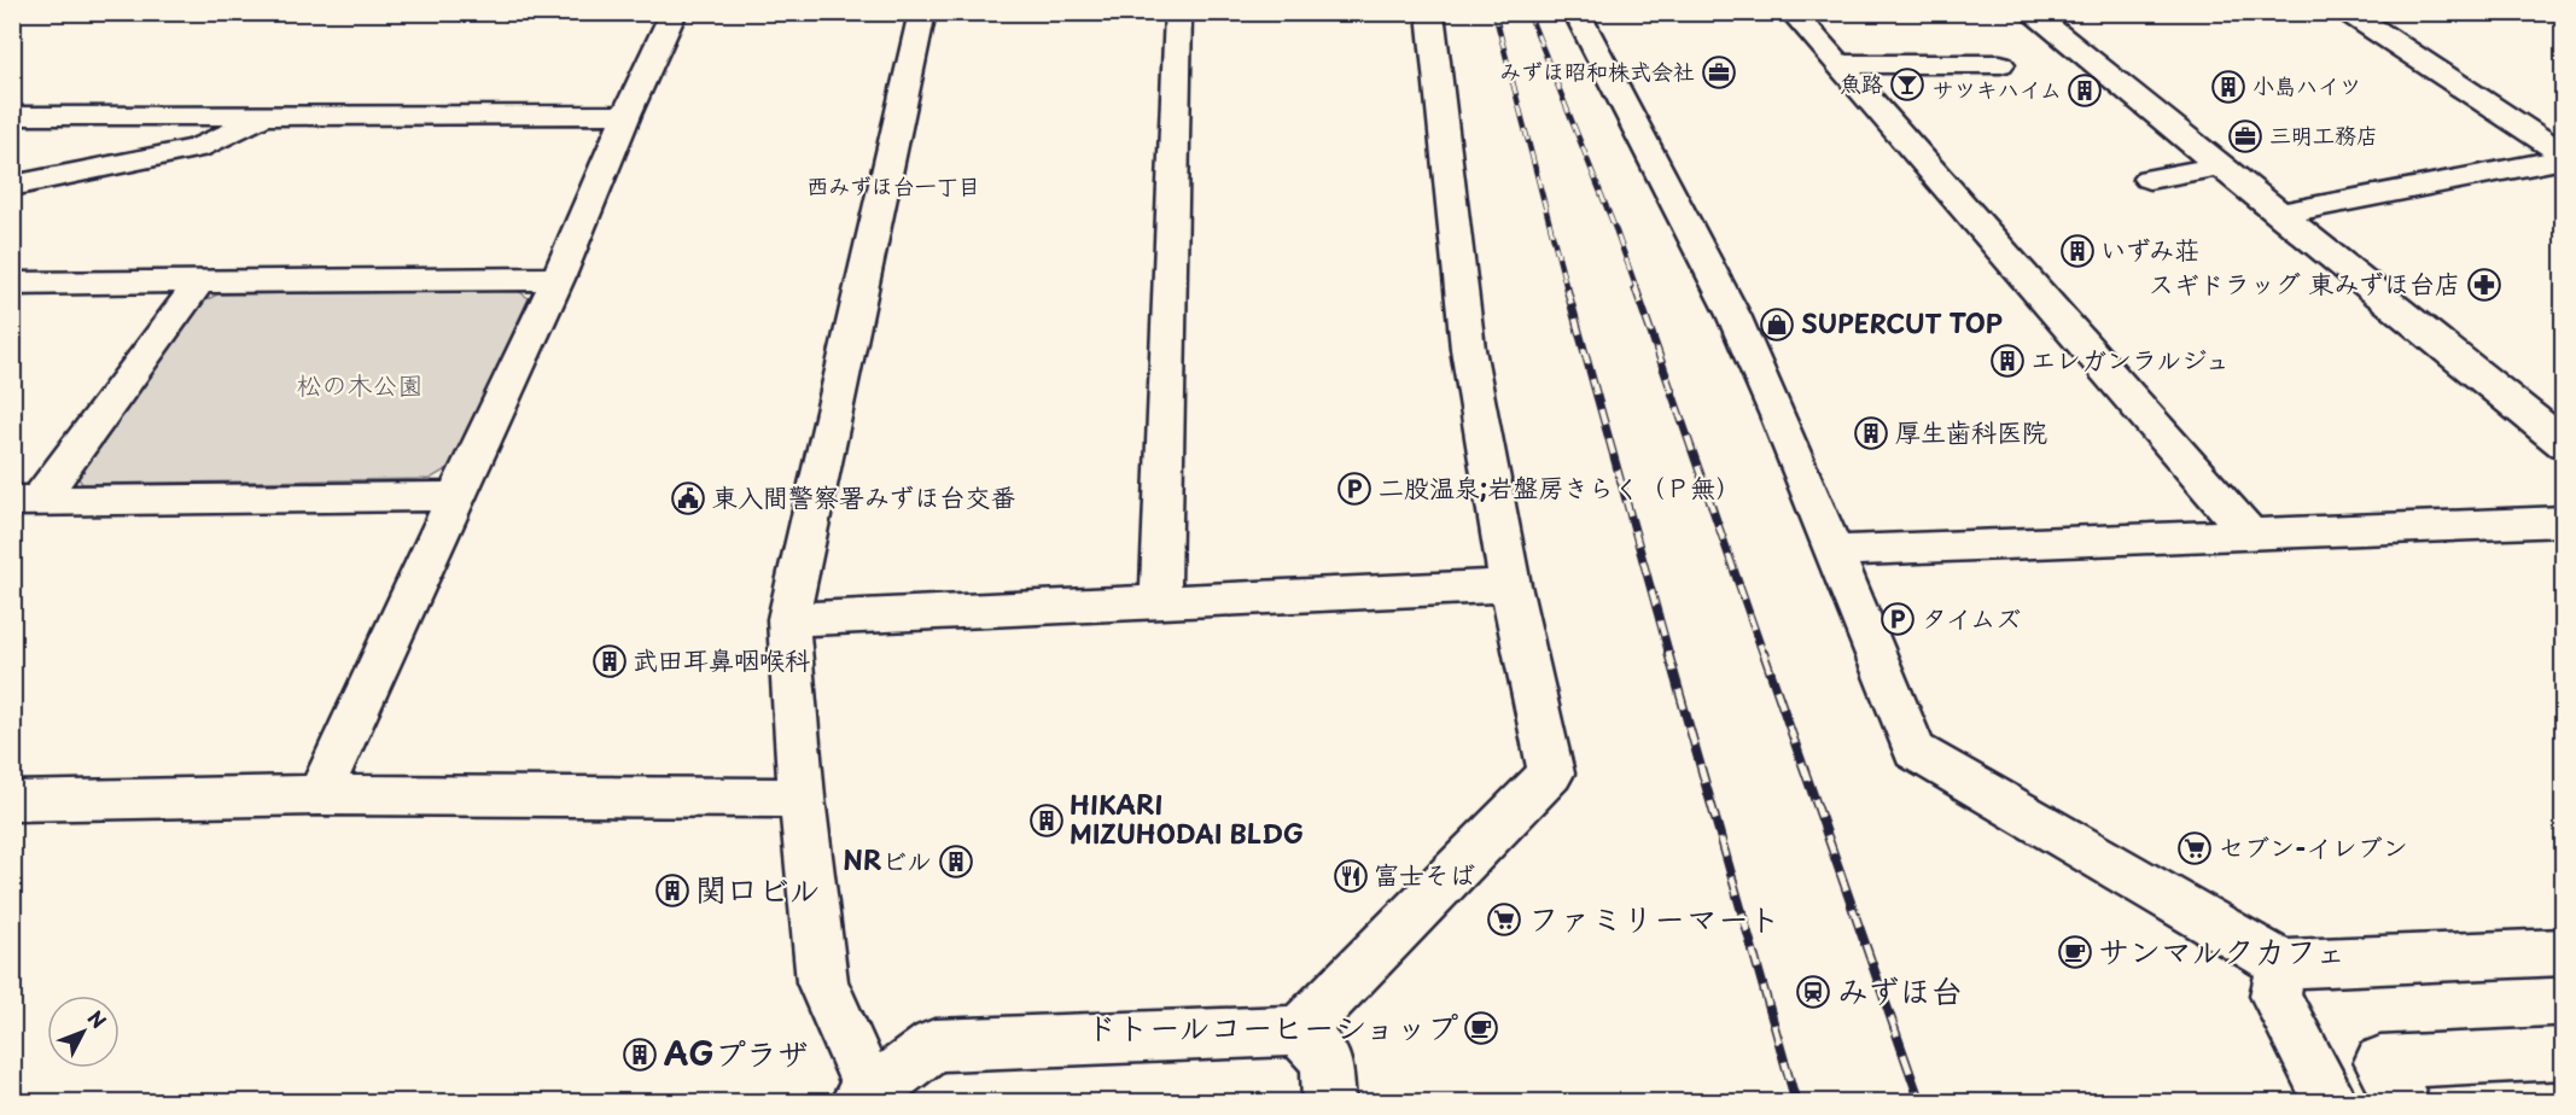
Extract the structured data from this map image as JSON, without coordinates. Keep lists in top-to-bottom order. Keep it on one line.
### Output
{"districts":["西みずほ台一丁目"],"parks":["松の木公園"],"places":{"office":["みずほ昭和株式会社","三明工務店"],"bar":["魚路"],"building":["小島ハイツ","サツキハイム","いずみ荘","エレガンラルジュ","厚生歯科医院","武田耳鼻咽喉科","HIKARI MIZUHODAI BLDG","NRビル","関口ビル","AGプラザ"],"pharmacy":["スギドラッグ 東みずほ台店"],"shop":["SUPERCUT TOP"],"parking":["二股温泉;岩盤房きらく（Ｐ無）","タイムズ"],"public building":["東入間警察署みずほ台交番"],"supermarket":["セブン-イレブン","ファミリーマート"],"restaurant":["富士そば"],"cafe":["サンマルクカフェ","ドトールコーヒーショップ"],"station":["みずほ台"]},"north":"top right"}
